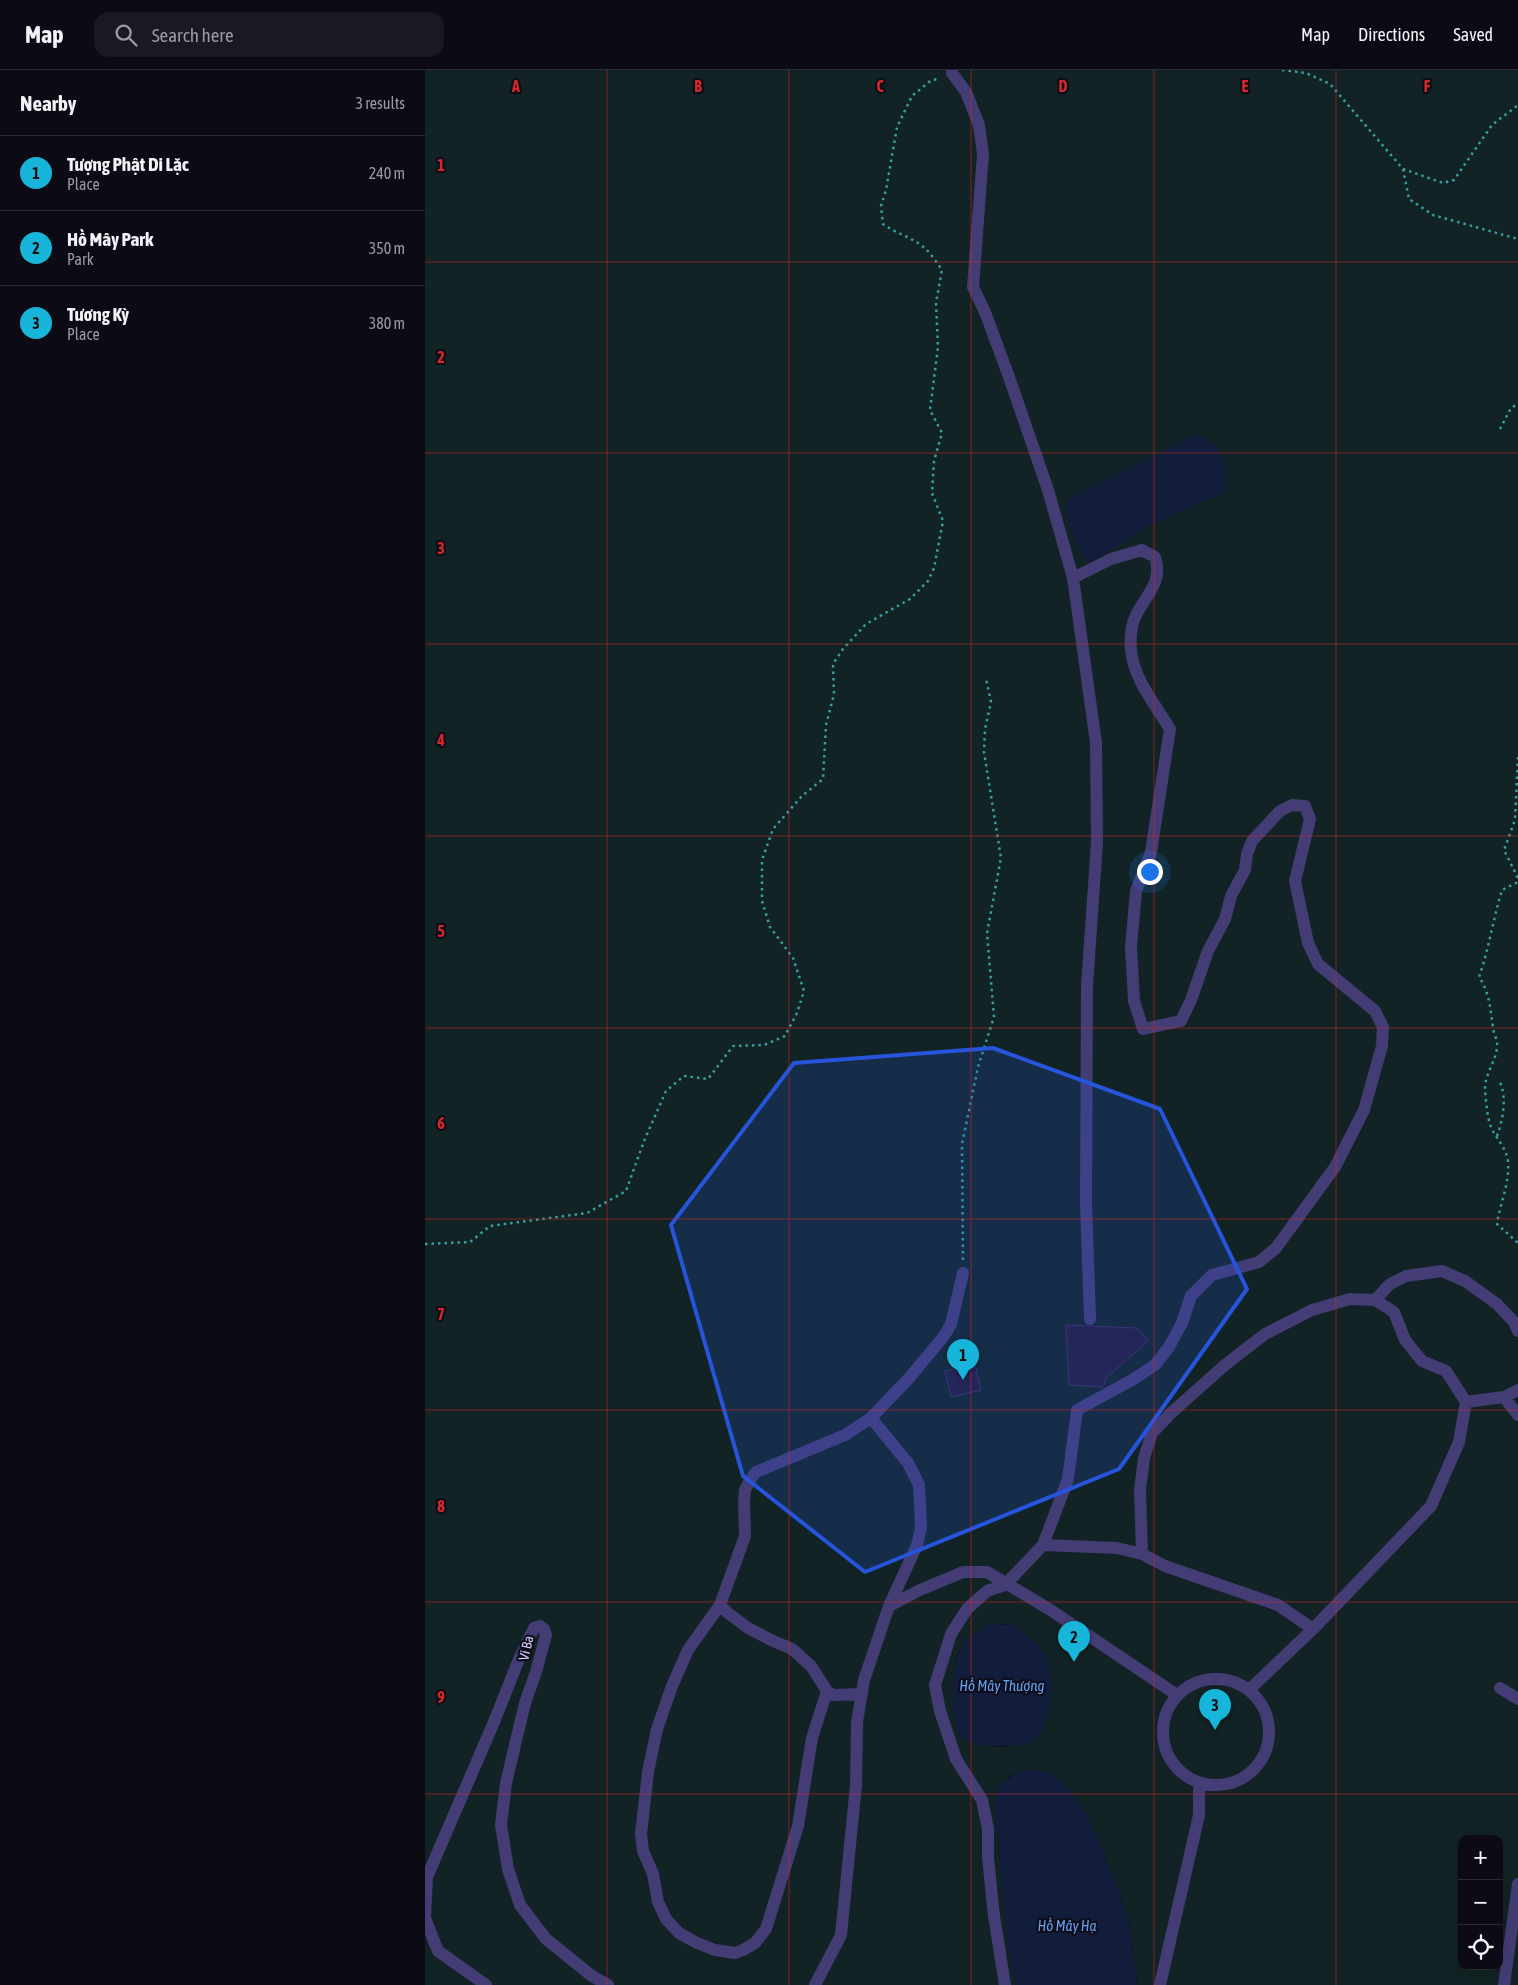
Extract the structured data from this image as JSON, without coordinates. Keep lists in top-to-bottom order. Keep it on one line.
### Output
{"streets":{"street":["Vi Ba"]},"water":["Hồ Mây Thượng","Hồ Mây Hạ"],"page":{"header":"Map","search":"Search here","nav":["Map","Directions","Saved"],"heading":["Nearby","3 results"],"list":[{"mark":"1","name":"Tượng Phật Di Lặc","note":"Place","value":"240 m"},{"mark":"2","name":"Hồ Mây Park","note":"Park","value":"350 m"},{"mark":"3","name":"Tương Kỳ","note":"Place","value":"380 m"}],"pins":["1","2","3"],"map_buttons":["+","−"]},"grid":{"columns":["A","B","C","D","E","F"],"rows":["1","2","3","4","5","6","7","8","9"]}}
